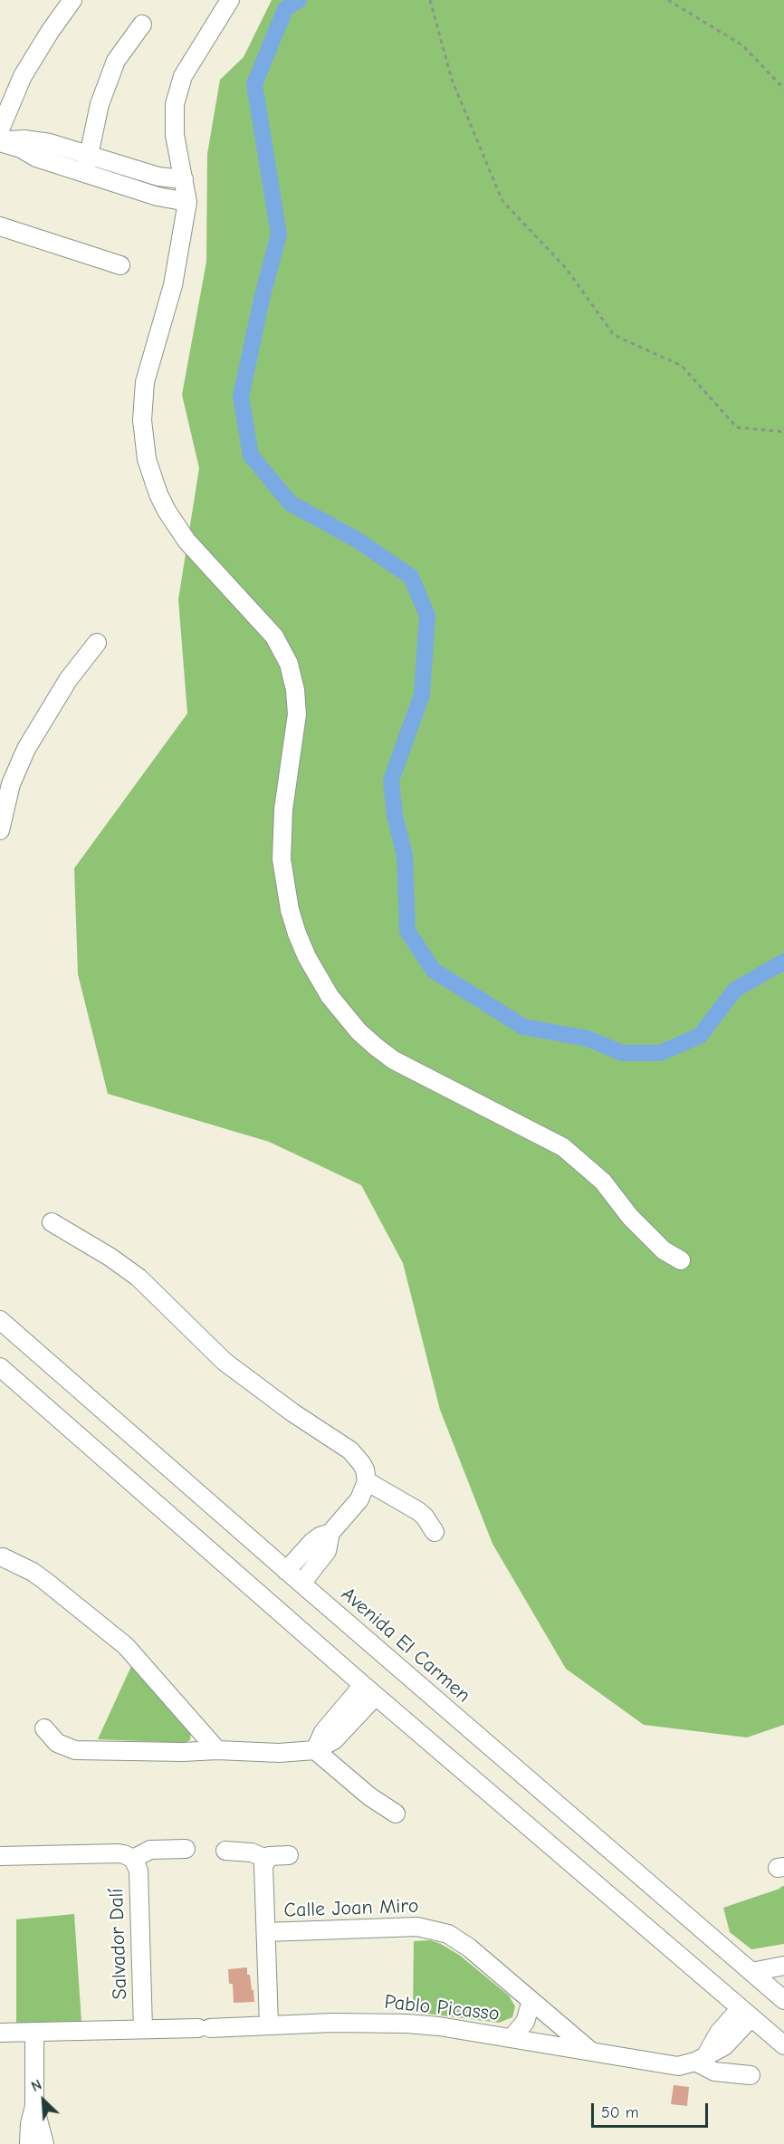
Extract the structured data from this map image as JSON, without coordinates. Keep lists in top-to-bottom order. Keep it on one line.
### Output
{"streets":{"street":["Avenida El Carmen","Calle Joan Miro","Salvador Dalí","Pablo Picasso"]},"crossings":[["Calle Joan Miro","Pablo Picasso"],["Salvador Dalí","Pablo Picasso"]],"scale_bar":"50 m","north":"top left"}
